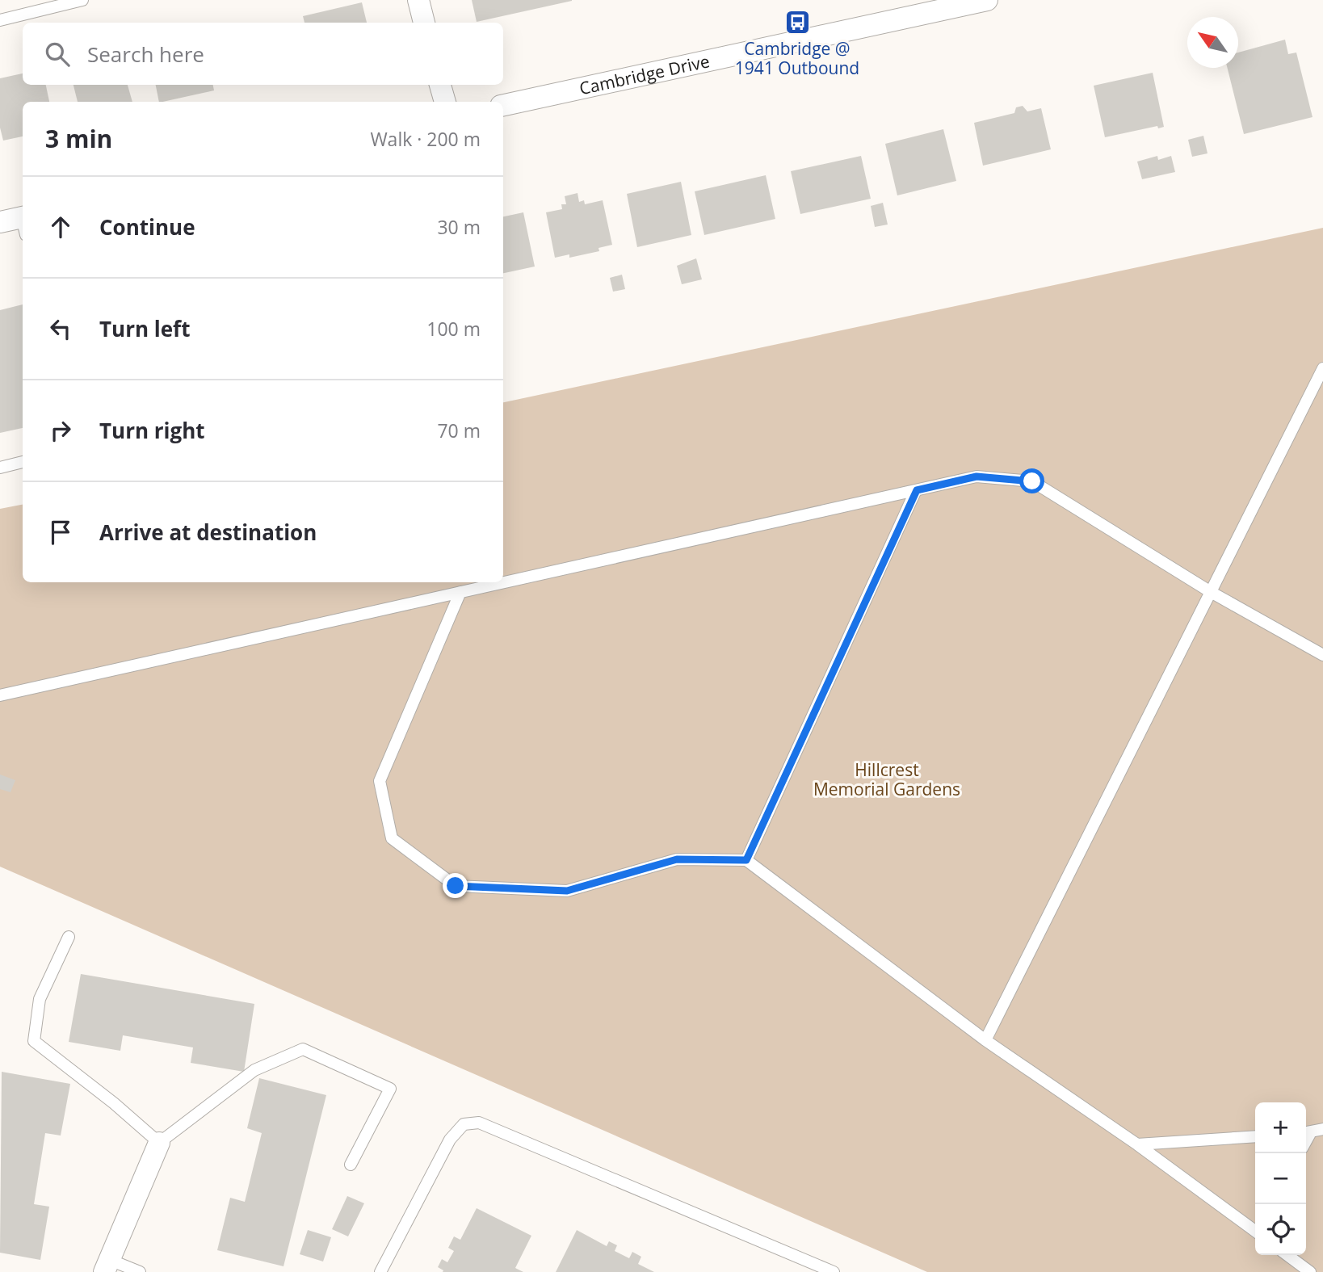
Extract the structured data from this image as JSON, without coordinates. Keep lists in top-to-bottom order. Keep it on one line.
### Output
{"streets":{"street":["Cambridge Drive"]},"parks":["Hillcrest Memorial Gardens"],"places":{"bus stop":["Cambridge @ 1941 Outbound"]},"north":"top left","page":{"search":"Search here","heading":["3 min","Walk · 200 m"],"list":[["Continue","30 m"],["Turn left","100 m"],["Turn right","70 m"],"Arrive at destination"],"map_buttons":["+","−"]}}
